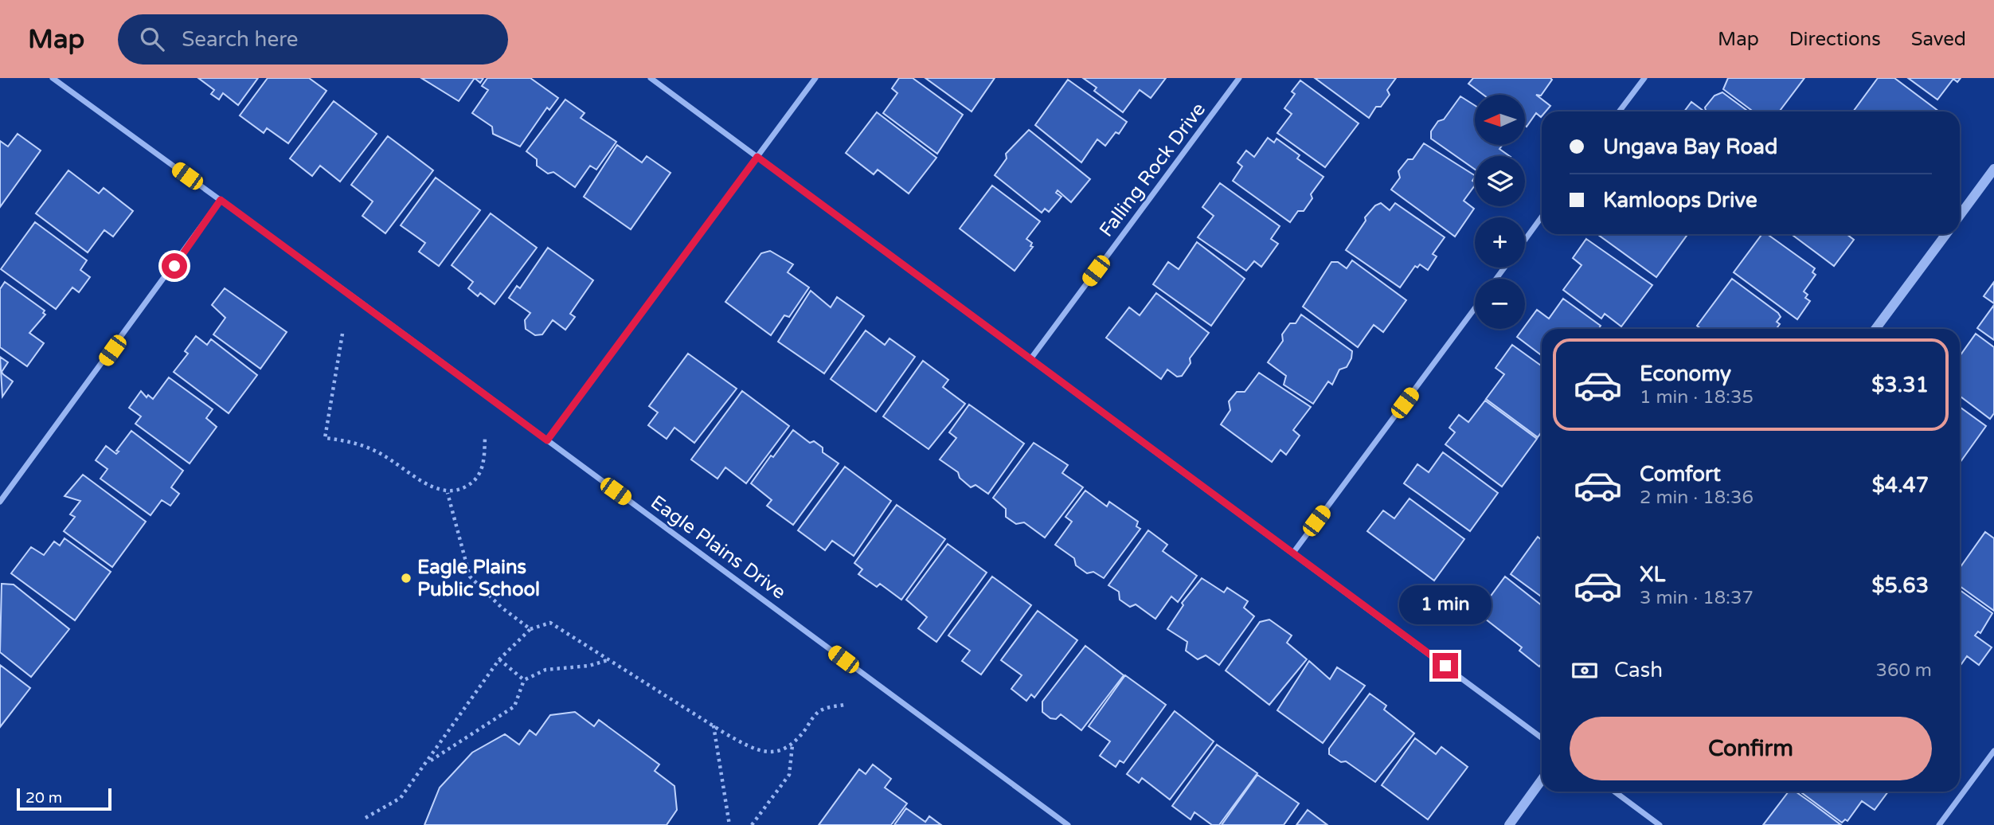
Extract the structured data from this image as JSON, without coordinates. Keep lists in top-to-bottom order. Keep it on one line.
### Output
{"streets":{"street":["Falling Rock Drive","Eagle Plains Drive"]},"places":["Eagle Plains Public School"],"scale_bar":"20 m","north":"left","page":{"header":"Map","search":"Search here","nav":["Map","Directions","Saved"],"map_buttons":["+","−"],"banner":["Ungava Bay Road","Kamloops Drive"],"list":[{"name":"Economy","note":"1 min · 18:35","value":"$3.31"},{"name":"Comfort","note":"2 min · 18:36","value":"$4.47"},{"name":"XL","note":"3 min · 18:37","value":"$5.63"}],"bubble":"1 min","pay":["Cash","360 m"],"buttons":"Confirm","scale":"20 m"}}
